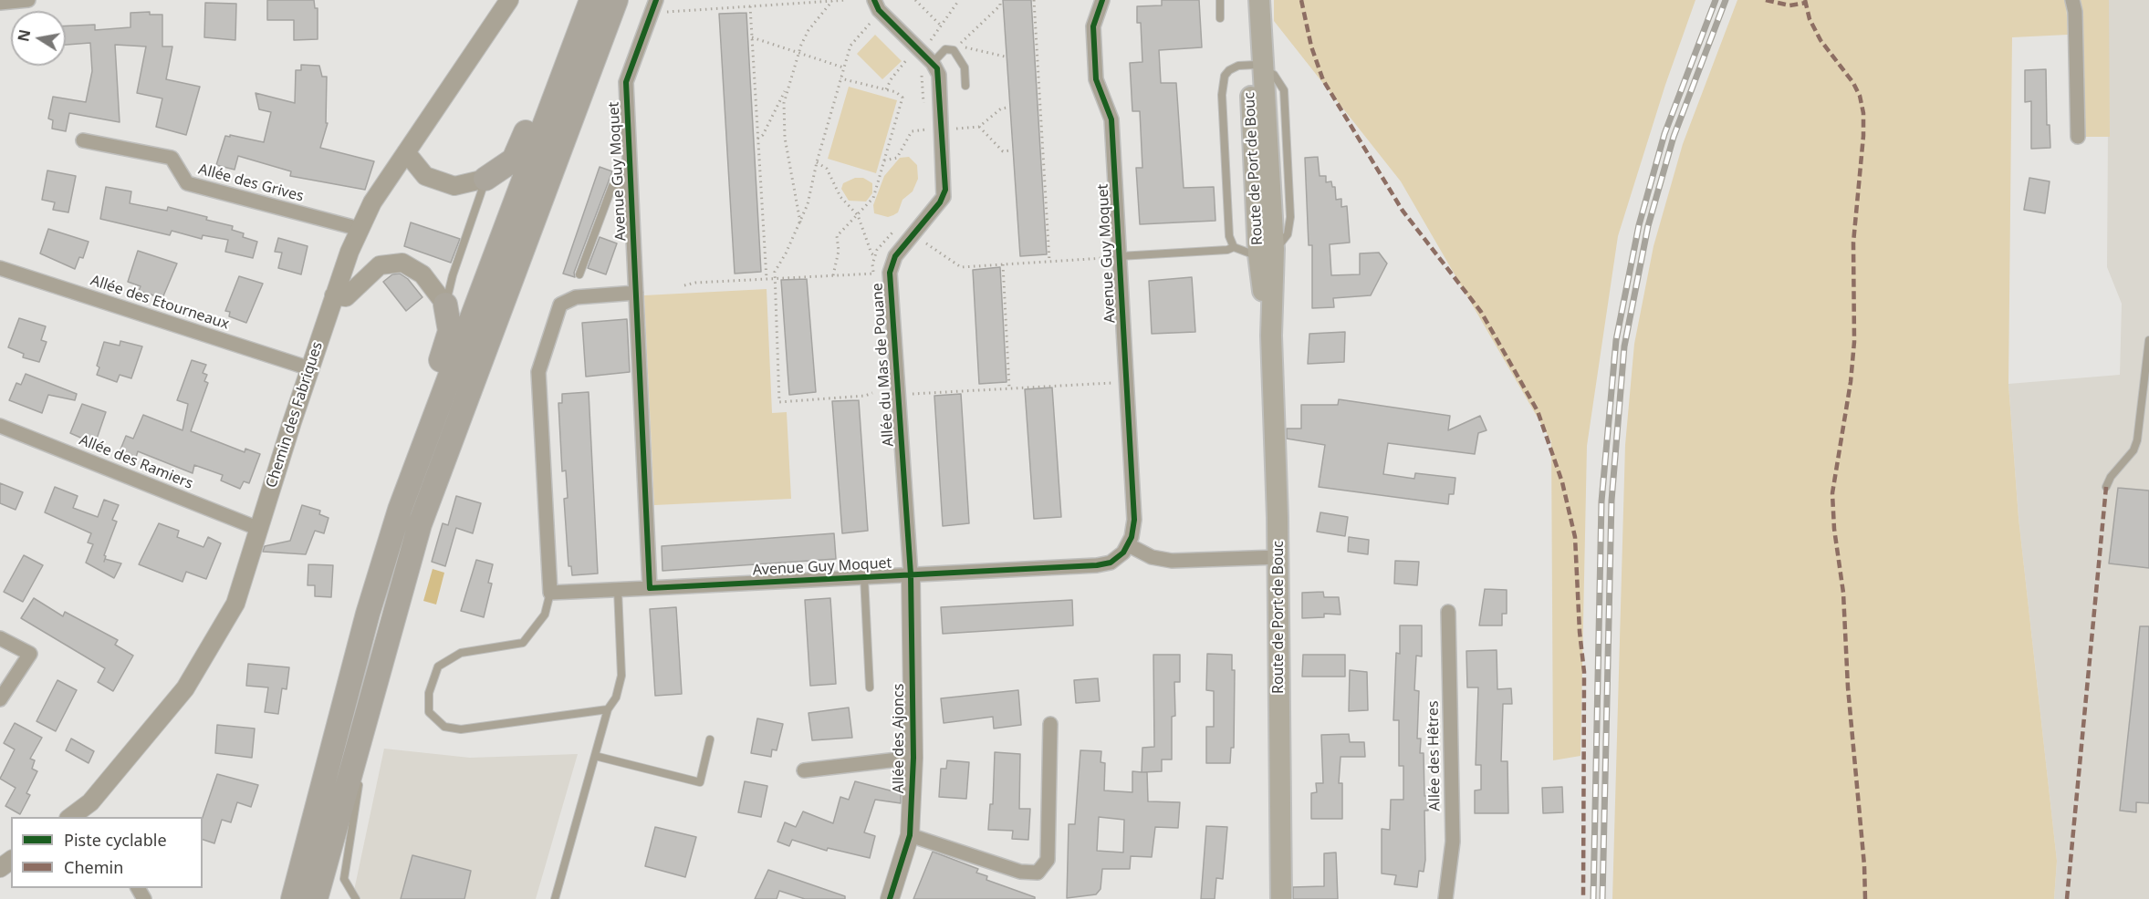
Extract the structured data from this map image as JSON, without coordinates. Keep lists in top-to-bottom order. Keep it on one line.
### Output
{"streets":{"main road":["Route de Port de Bouc"],"street":["Avenue Guy Moquet","Allée des Grives","Allée des Etourneaux","Allée du Mas de Pouane","Chemin des Fabriques","Allée des Ramiers","Allée des Ajoncs","Allée des Hêtres"]},"crossings":[["Avenue Guy Moquet","Allée du Mas de Pouane"],["Avenue Guy Moquet","Allée des Ajoncs"],["Allée des Grives","Chemin des Fabriques"],["Allée des Etourneaux","Chemin des Fabriques"],["Allée du Mas de Pouane","Allée des Ajoncs"],["Chemin des Fabriques","Allée des Ramiers"]],"legend":["Piste cyclable","Chemin"],"north":"left"}
